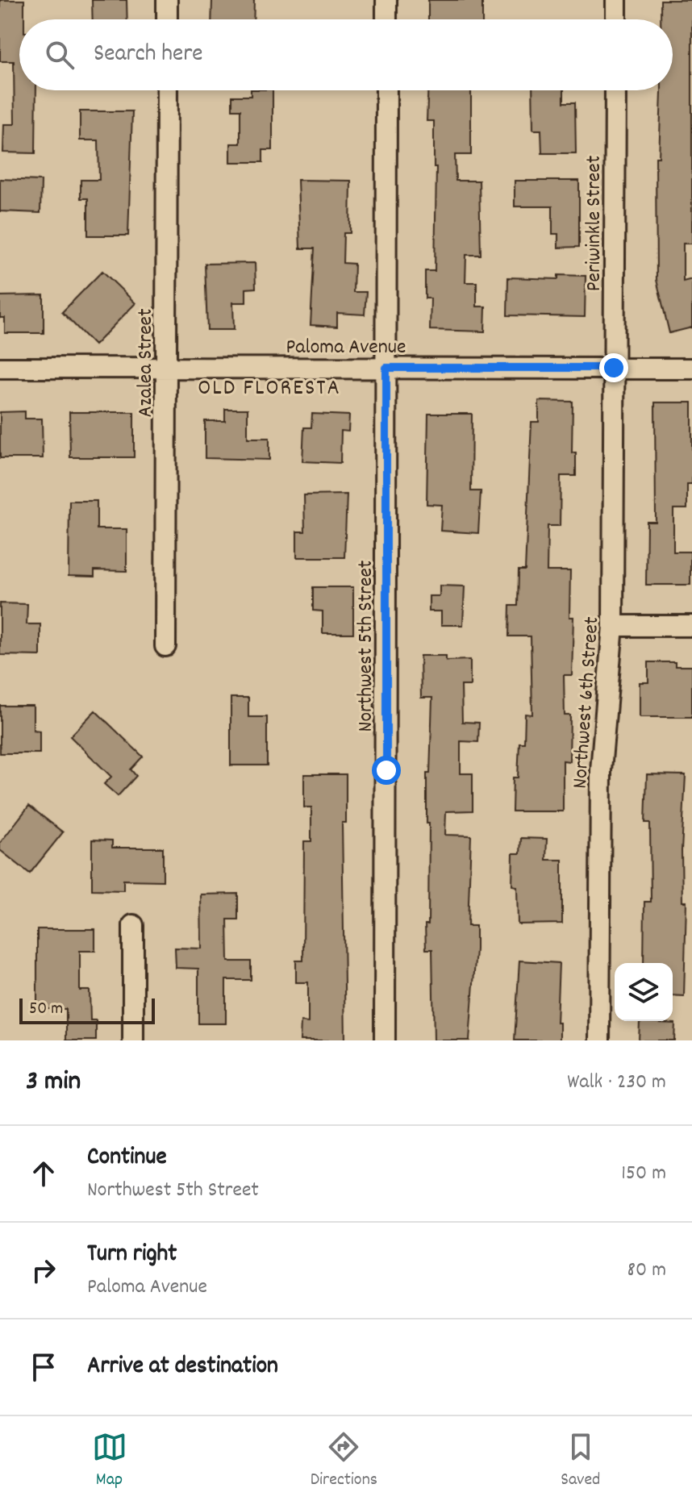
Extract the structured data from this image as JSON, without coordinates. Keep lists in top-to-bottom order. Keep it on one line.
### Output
{"streets":{"street":["Periwinkle Street","Paloma Avenue","Azalea Street","Northwest 5th Street","Northwest 6th Street"]},"crossings":[["Periwinkle Street","Paloma Avenue"],["Periwinkle Street","Northwest 6th Street"],["Paloma Avenue","Azalea Street"],["Paloma Avenue","Northwest 5th Street"],["Paloma Avenue","Northwest 6th Street"]],"districts":["OLD FLORESTA"],"scale_bar":"50 m","page":{"search":"Search here","scale":"50 m","heading":["3 min","Walk · 230 m"],"list":[["Continue","Northwest 5th Street","150 m"],["Turn right","Paloma Avenue","80 m"],"Arrive at destination"],"nav":["Map","Directions","Saved"]}}
